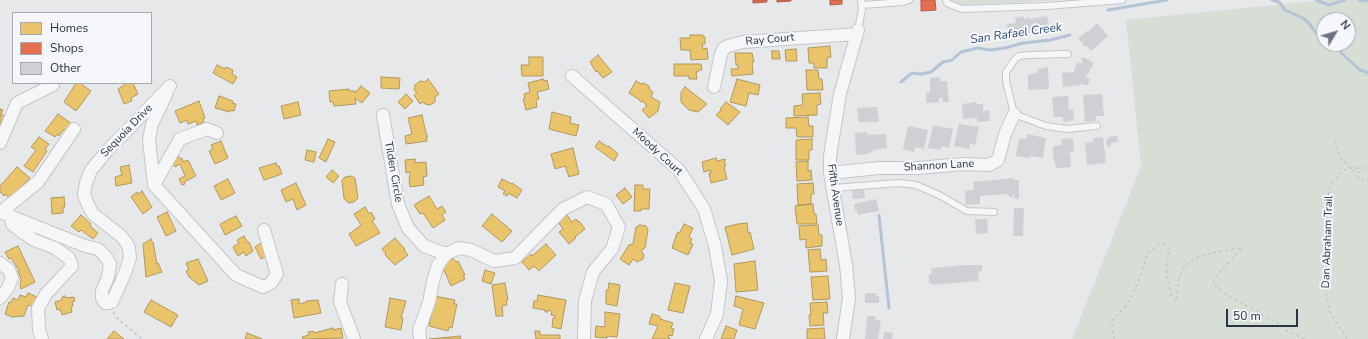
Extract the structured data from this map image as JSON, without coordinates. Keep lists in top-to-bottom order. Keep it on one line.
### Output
{"streets":{"street":["Ray Court","Sequoia Drive","Moody Court","Shannon Lane","Tilden Circle","Fifth Avenue"],"path":["Dan Abraham Trail"]},"crossings":[["Ray Court","Fifth Avenue"],["Shannon Lane","Fifth Avenue"]],"water":["San Rafael Creek"],"legend":["Homes","Shops","Other"],"scale_bar":"50 m","north":"top right"}
